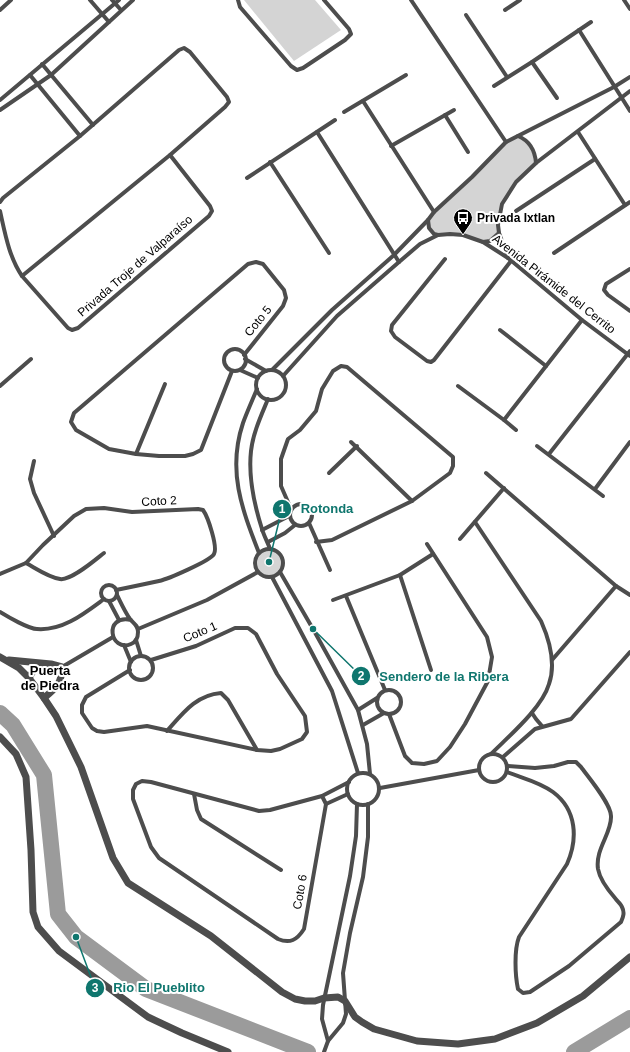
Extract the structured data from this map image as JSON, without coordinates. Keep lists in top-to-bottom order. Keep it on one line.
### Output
{"streets":{"street":["Privada Troje de Valparaíso","Avenida Pirámide del Cerrito","Coto 5","Coto 2","Coto 1","Coto 6"]},"districts":["Puerta de Piedra"],"places":{"bus stop":["Privada Ixtlan"],"other":["Rotonda","Sendero de la Ribera","Rio El Pueblito"]}}
